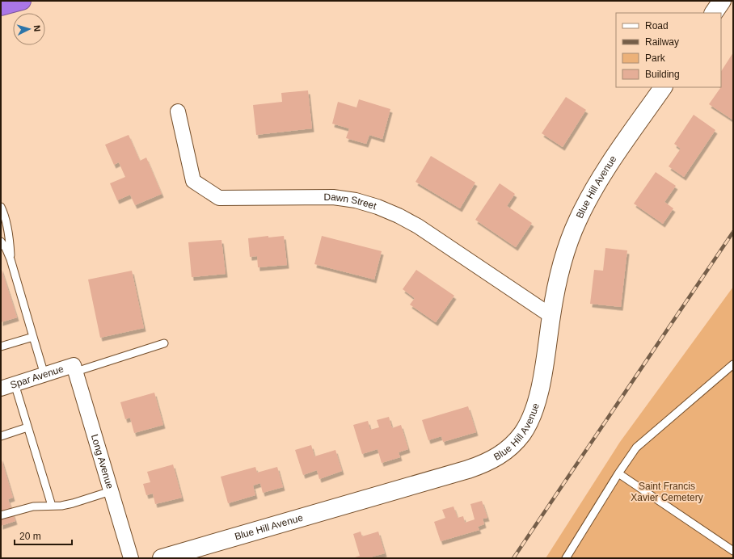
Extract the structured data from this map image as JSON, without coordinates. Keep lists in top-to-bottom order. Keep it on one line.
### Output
{"streets":{"street":["Blue Hill Avenue","Dawn Street","Spar Avenue","Long Avenue"]},"crossings":[["Blue Hill Avenue","Dawn Street"],["Spar Avenue","Long Avenue"]],"parks":["Saint Francis Xavier Cemetery"],"legend":["Road","Railway","Park","Building"],"scale_bar":"20 m","north":"right"}
